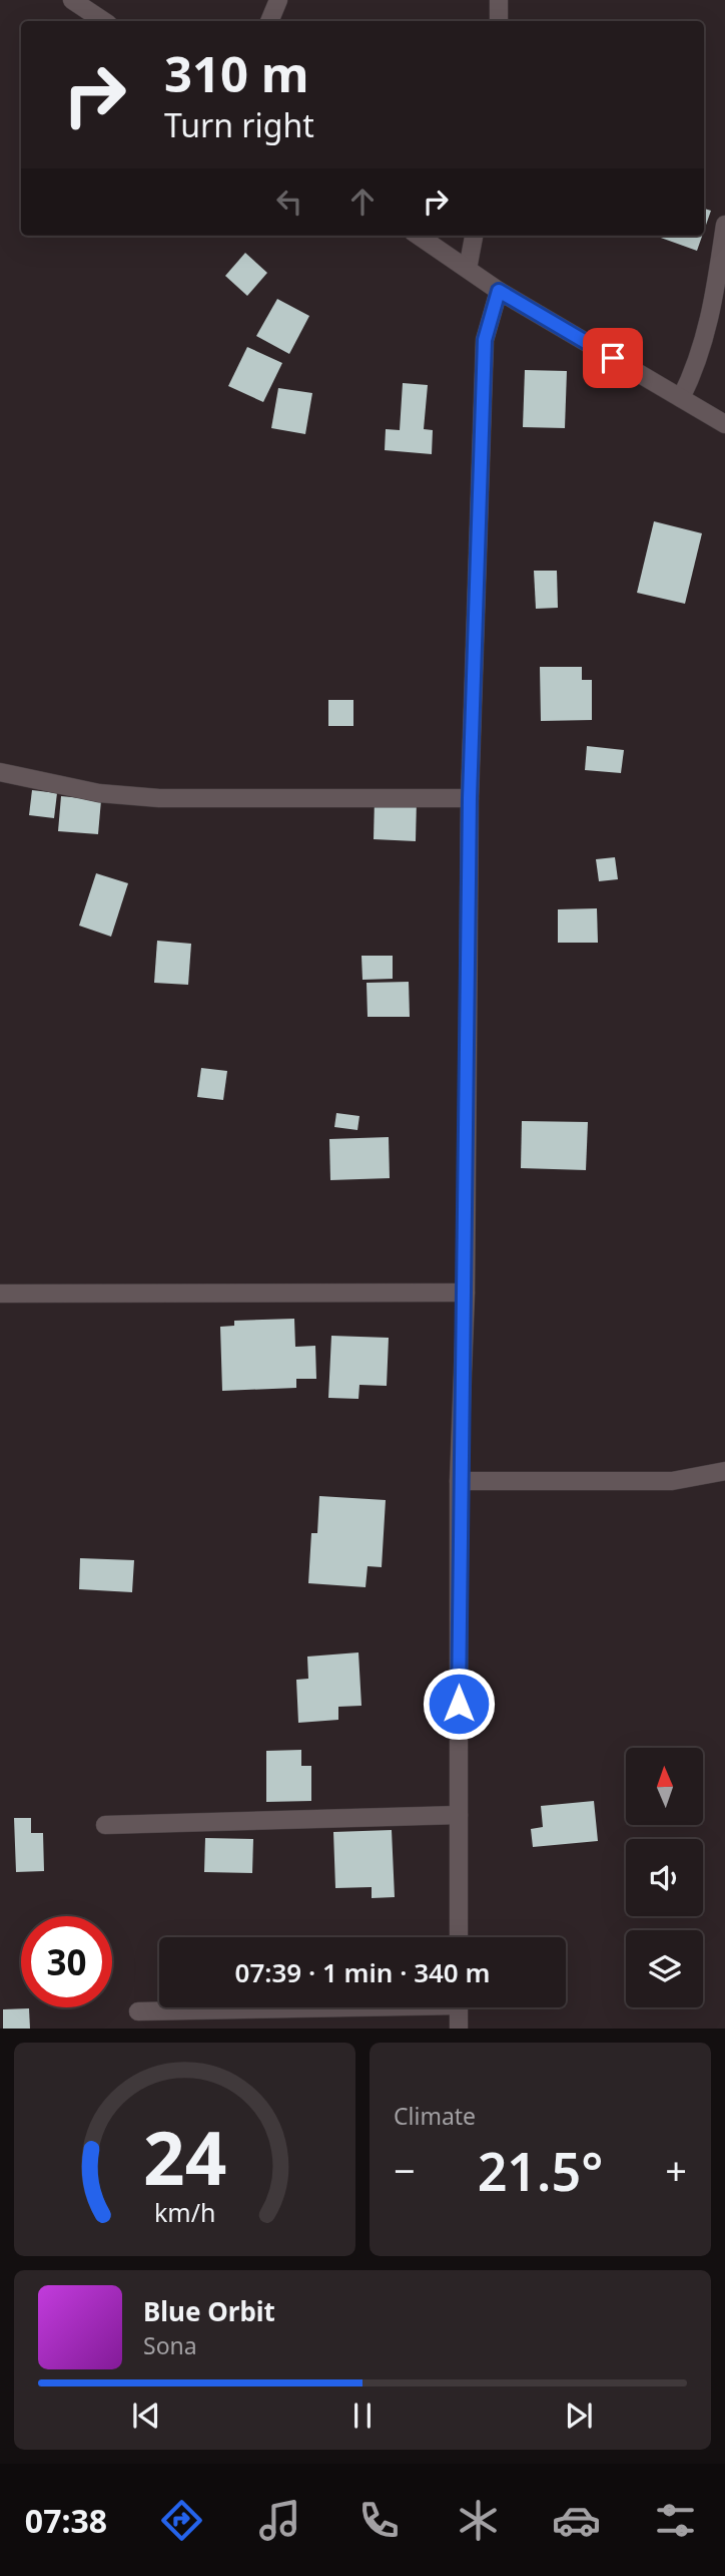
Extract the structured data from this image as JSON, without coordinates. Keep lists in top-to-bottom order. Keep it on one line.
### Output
{"north":"top","page":{"turn":["310 m","Turn right"],"limit":"30","trip":"07:39 · 1 min · 340 m","tile":"Climate","heat":["−","21.5°","+"],"song":["Blue Orbit","Sona"],"tabs":"07:38","gauge":["24","km/h"]}}
